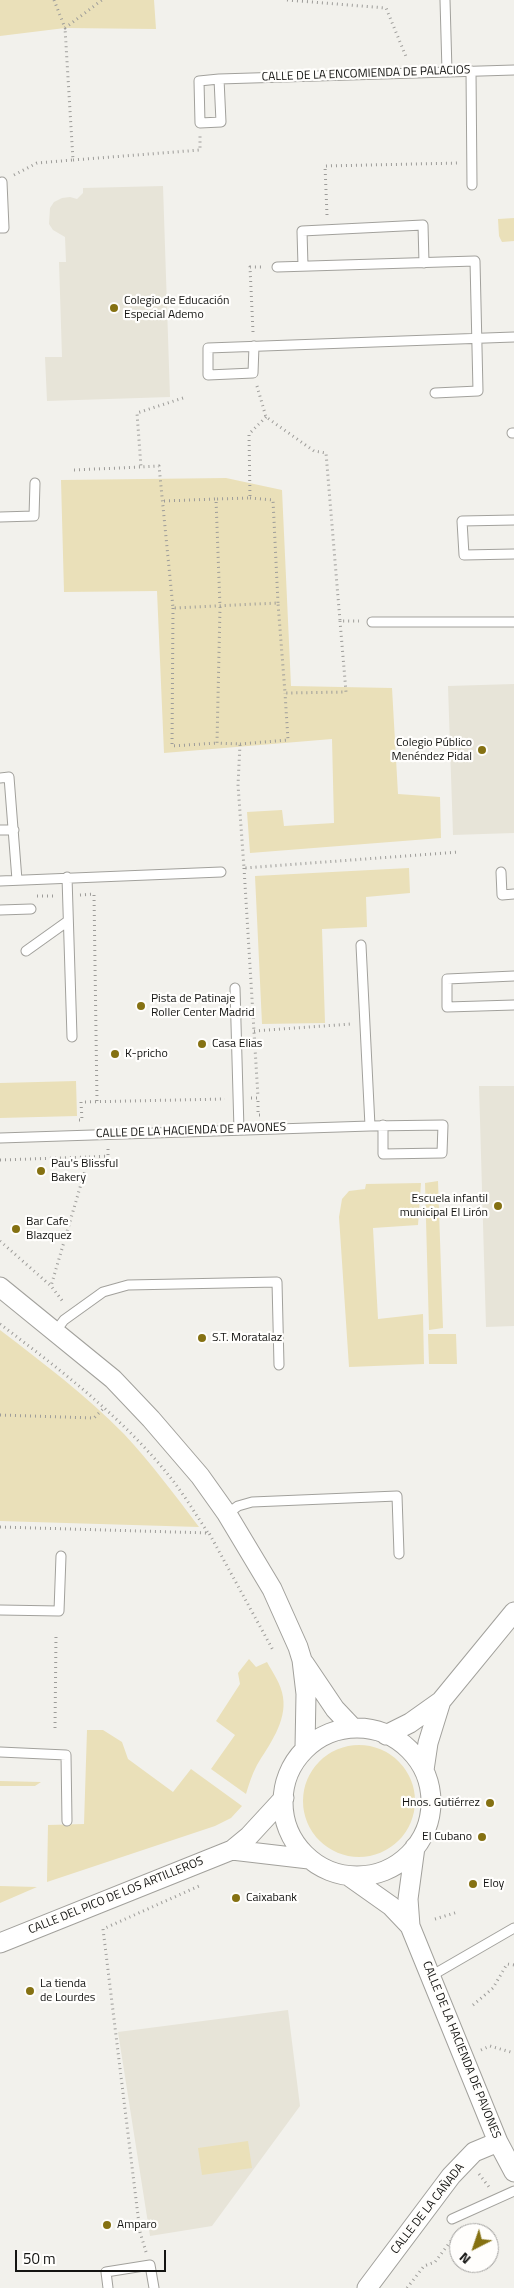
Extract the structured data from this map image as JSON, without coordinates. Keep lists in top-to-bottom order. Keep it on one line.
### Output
{"streets":{"street":["CALLE DE LA HACIENDA DE PAVONES","CALLE DEL PICO DE LOS ARTILLEROS","CALLE DE LA CAÑADA"],"lane":["CALLE DE LA ENCOMIENDA DE PALACIOS"]},"crossings":[["CALLE DE LA HACIENDA DE PAVONES","CALLE DEL PICO DE LOS ARTILLEROS"],["CALLE DE LA HACIENDA DE PAVONES","CALLE DE LA CAÑADA"]],"places":["Colegio de Educación Especial Ademo","Colegio Público Menéndez Pidal","Pista de Patinaje Roller Center Madrid","Casa Elias","K-pricho","Pau's Blissful Bakery","Escuela infantil municipal El Lirón","Bar Cafe Blazquez","S.T. Moratalaz","Hnos. Gutiérrez","El Cubano","Eloy","Caixabank","La tienda de Lourdes","Amparo"],"scale_bar":"50 m","north":"bottom left"}
